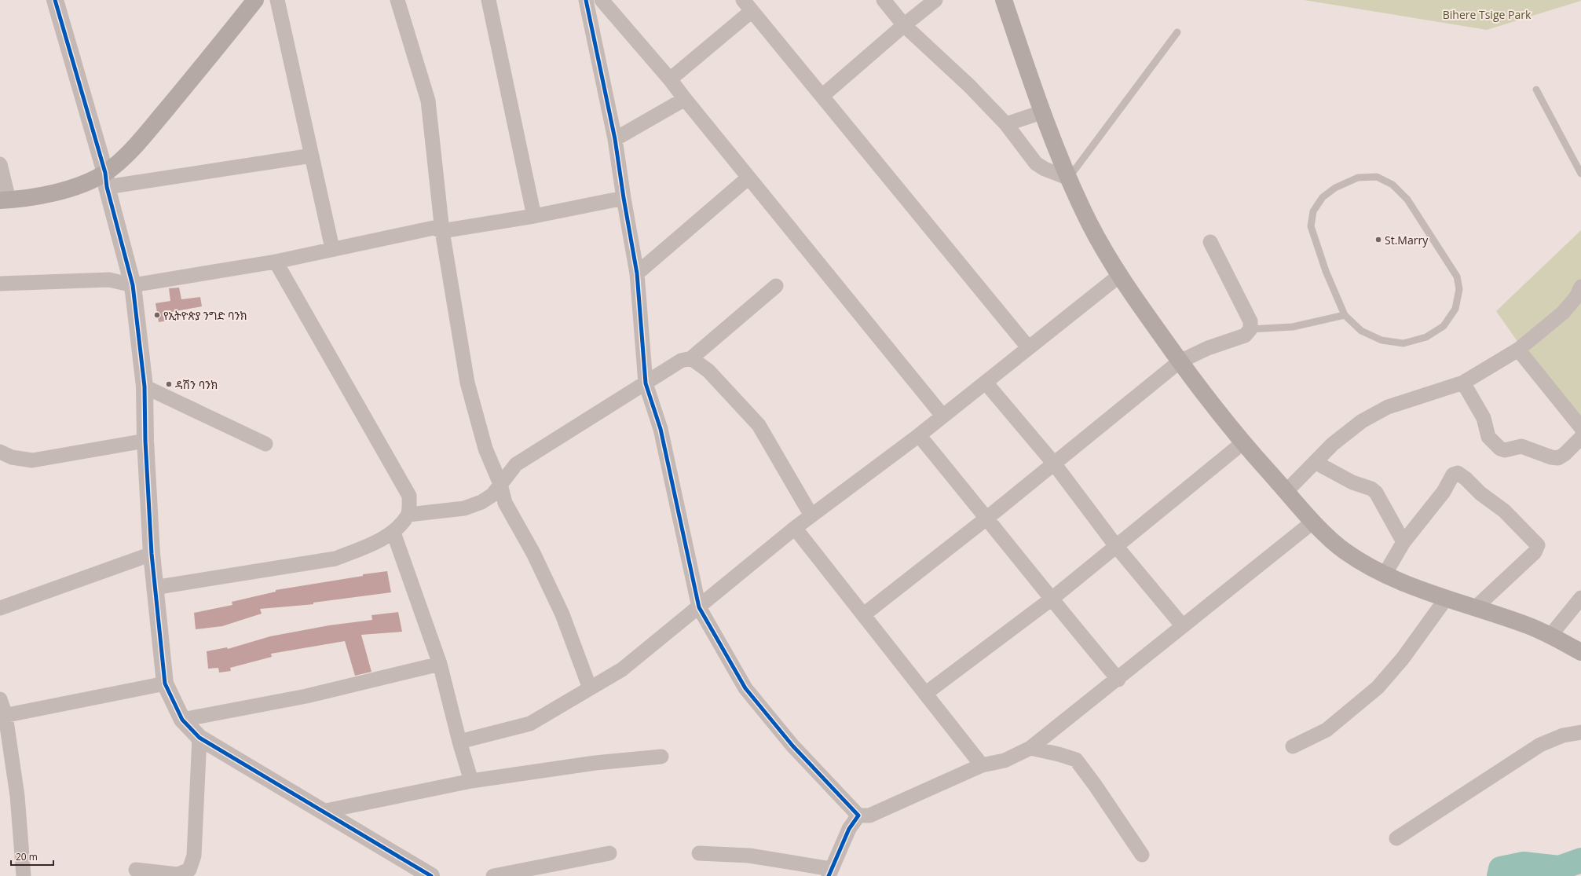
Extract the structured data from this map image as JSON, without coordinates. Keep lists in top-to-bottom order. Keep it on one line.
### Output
{"parks":["Bihere Tsige Park"],"places":["St.Marry","የኢትዮጵያ ንግድ ባንክ","ዳሽን ባንክ"],"scale_bar":"20 m"}
